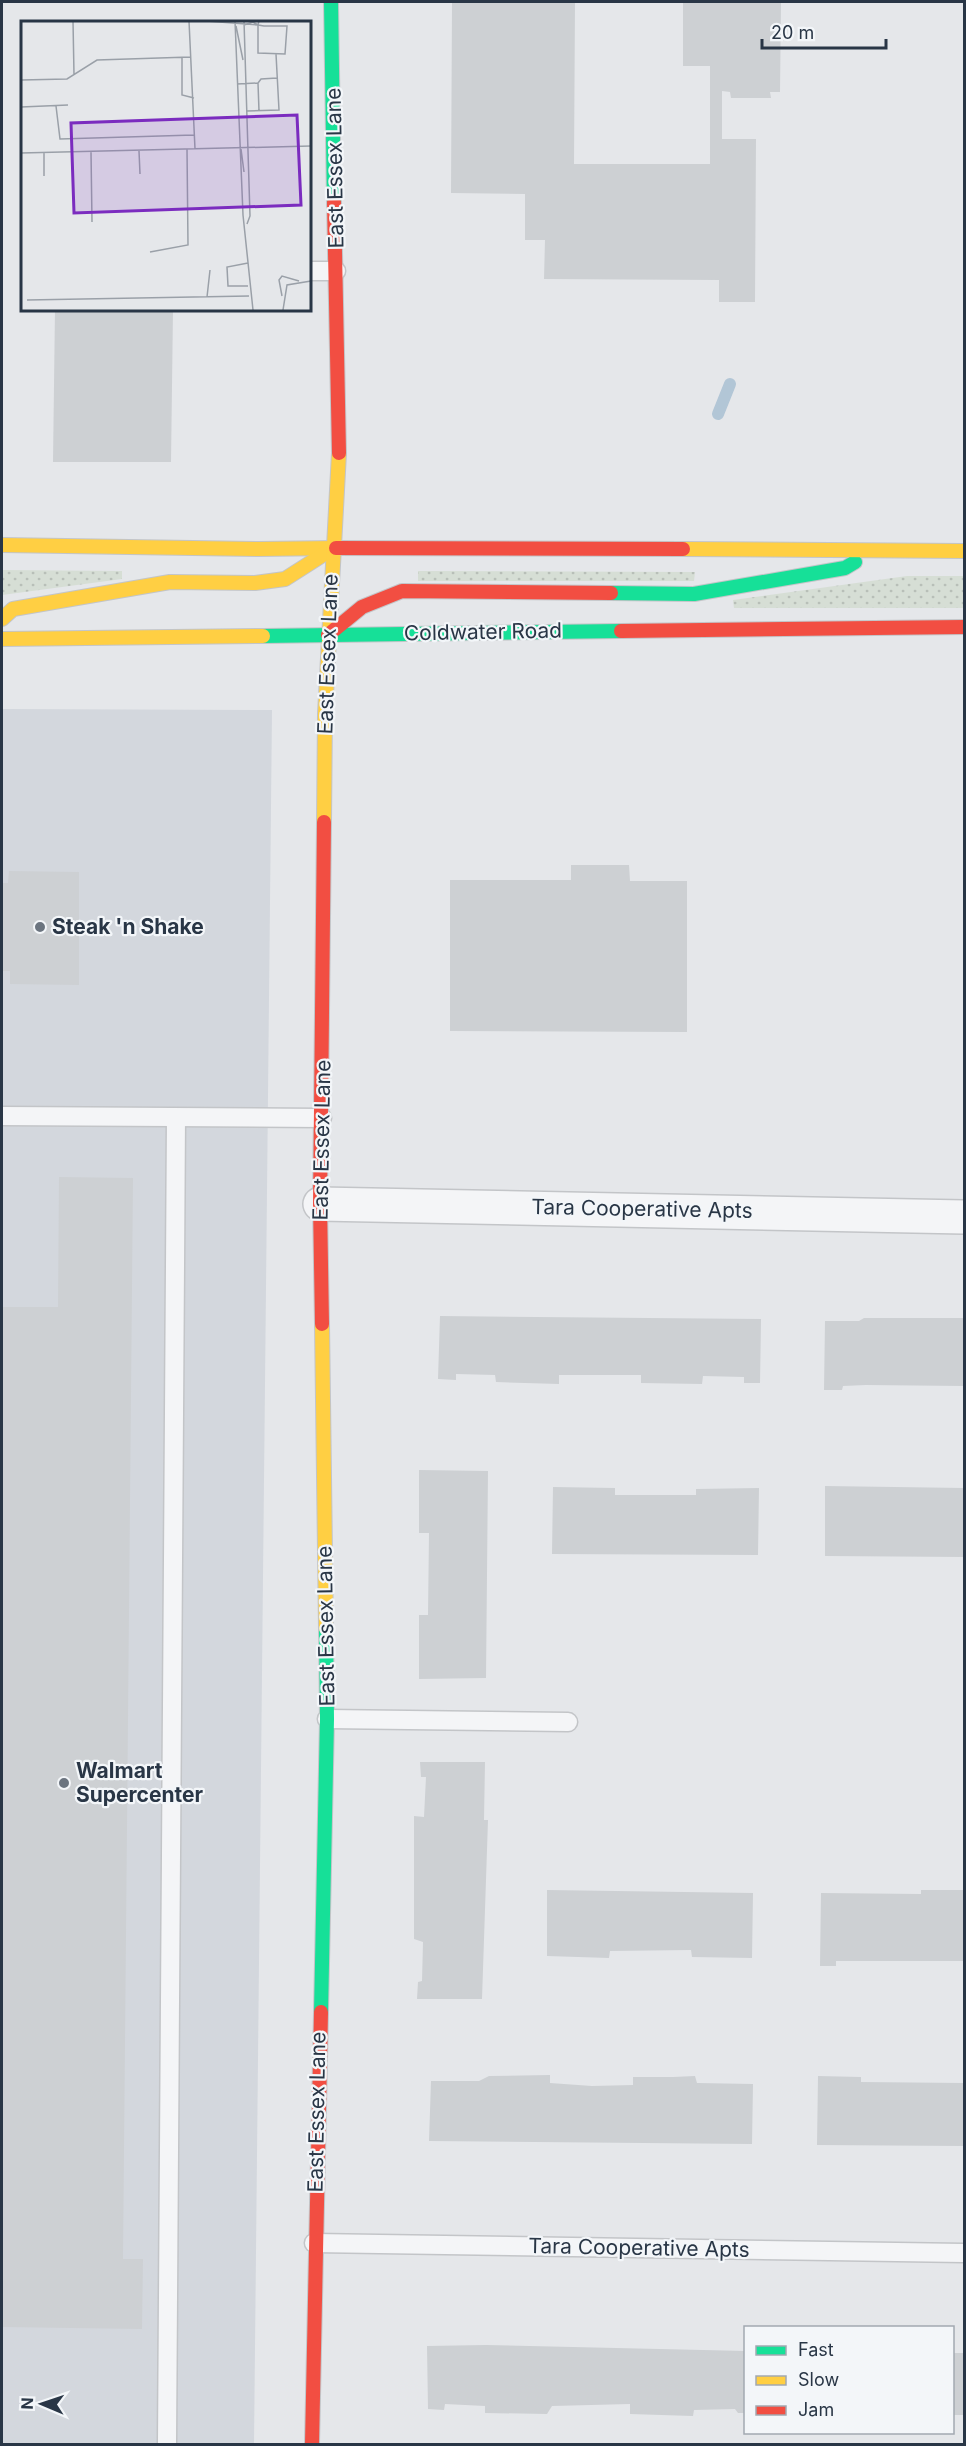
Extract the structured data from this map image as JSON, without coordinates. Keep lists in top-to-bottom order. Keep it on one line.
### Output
{"streets":{"main road":["East Essex Lane","Coldwater Road"],"street":["Tara Cooperative Apts"]},"crossings":[["East Essex Lane","Coldwater Road"],["East Essex Lane","Tara Cooperative Apts"]],"places":["Steak 'n Shake","Walmart Supercenter"],"legend":["Fast","Slow","Jam"],"scale_bar":"20 m","north":"left"}
